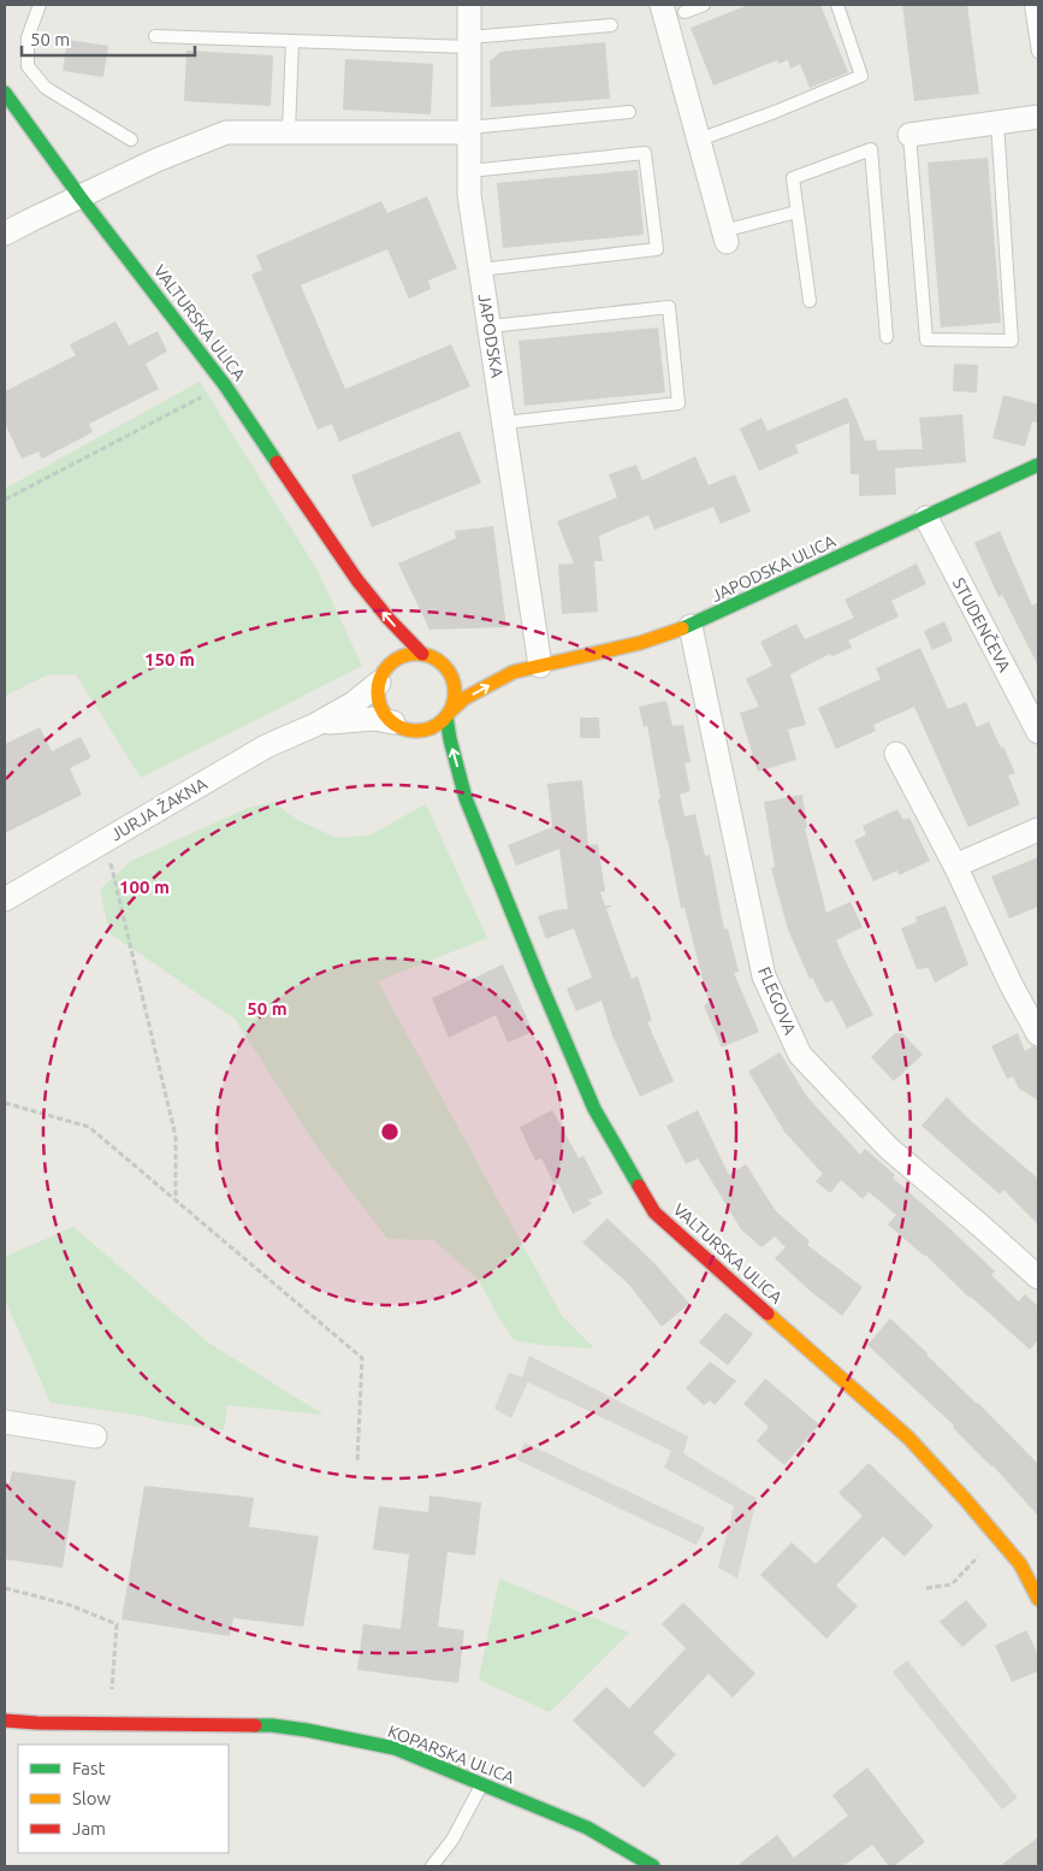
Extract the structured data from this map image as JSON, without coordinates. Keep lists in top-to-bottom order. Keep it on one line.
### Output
{"streets":{"street":["VALTURSKA ULICA","JAPODSKA","JAPODSKA ULICA","STUDENČEVA","JURJA ŽAKNA","FLEGOVA","KOPARSKA ULICA"]},"crossings":[["VALTURSKA ULICA","JAPODSKA ULICA"],["VALTURSKA ULICA","JURJA ŽAKNA"],["JAPODSKA","JAPODSKA ULICA"],["JAPODSKA ULICA","STUDENČEVA"],["JAPODSKA ULICA","JURJA ŽAKNA"],["JAPODSKA ULICA","FLEGOVA"]],"legend":["Fast","Slow","Jam"],"scale_bar":"50 m","rings":["150 m","100 m","50 m"]}
